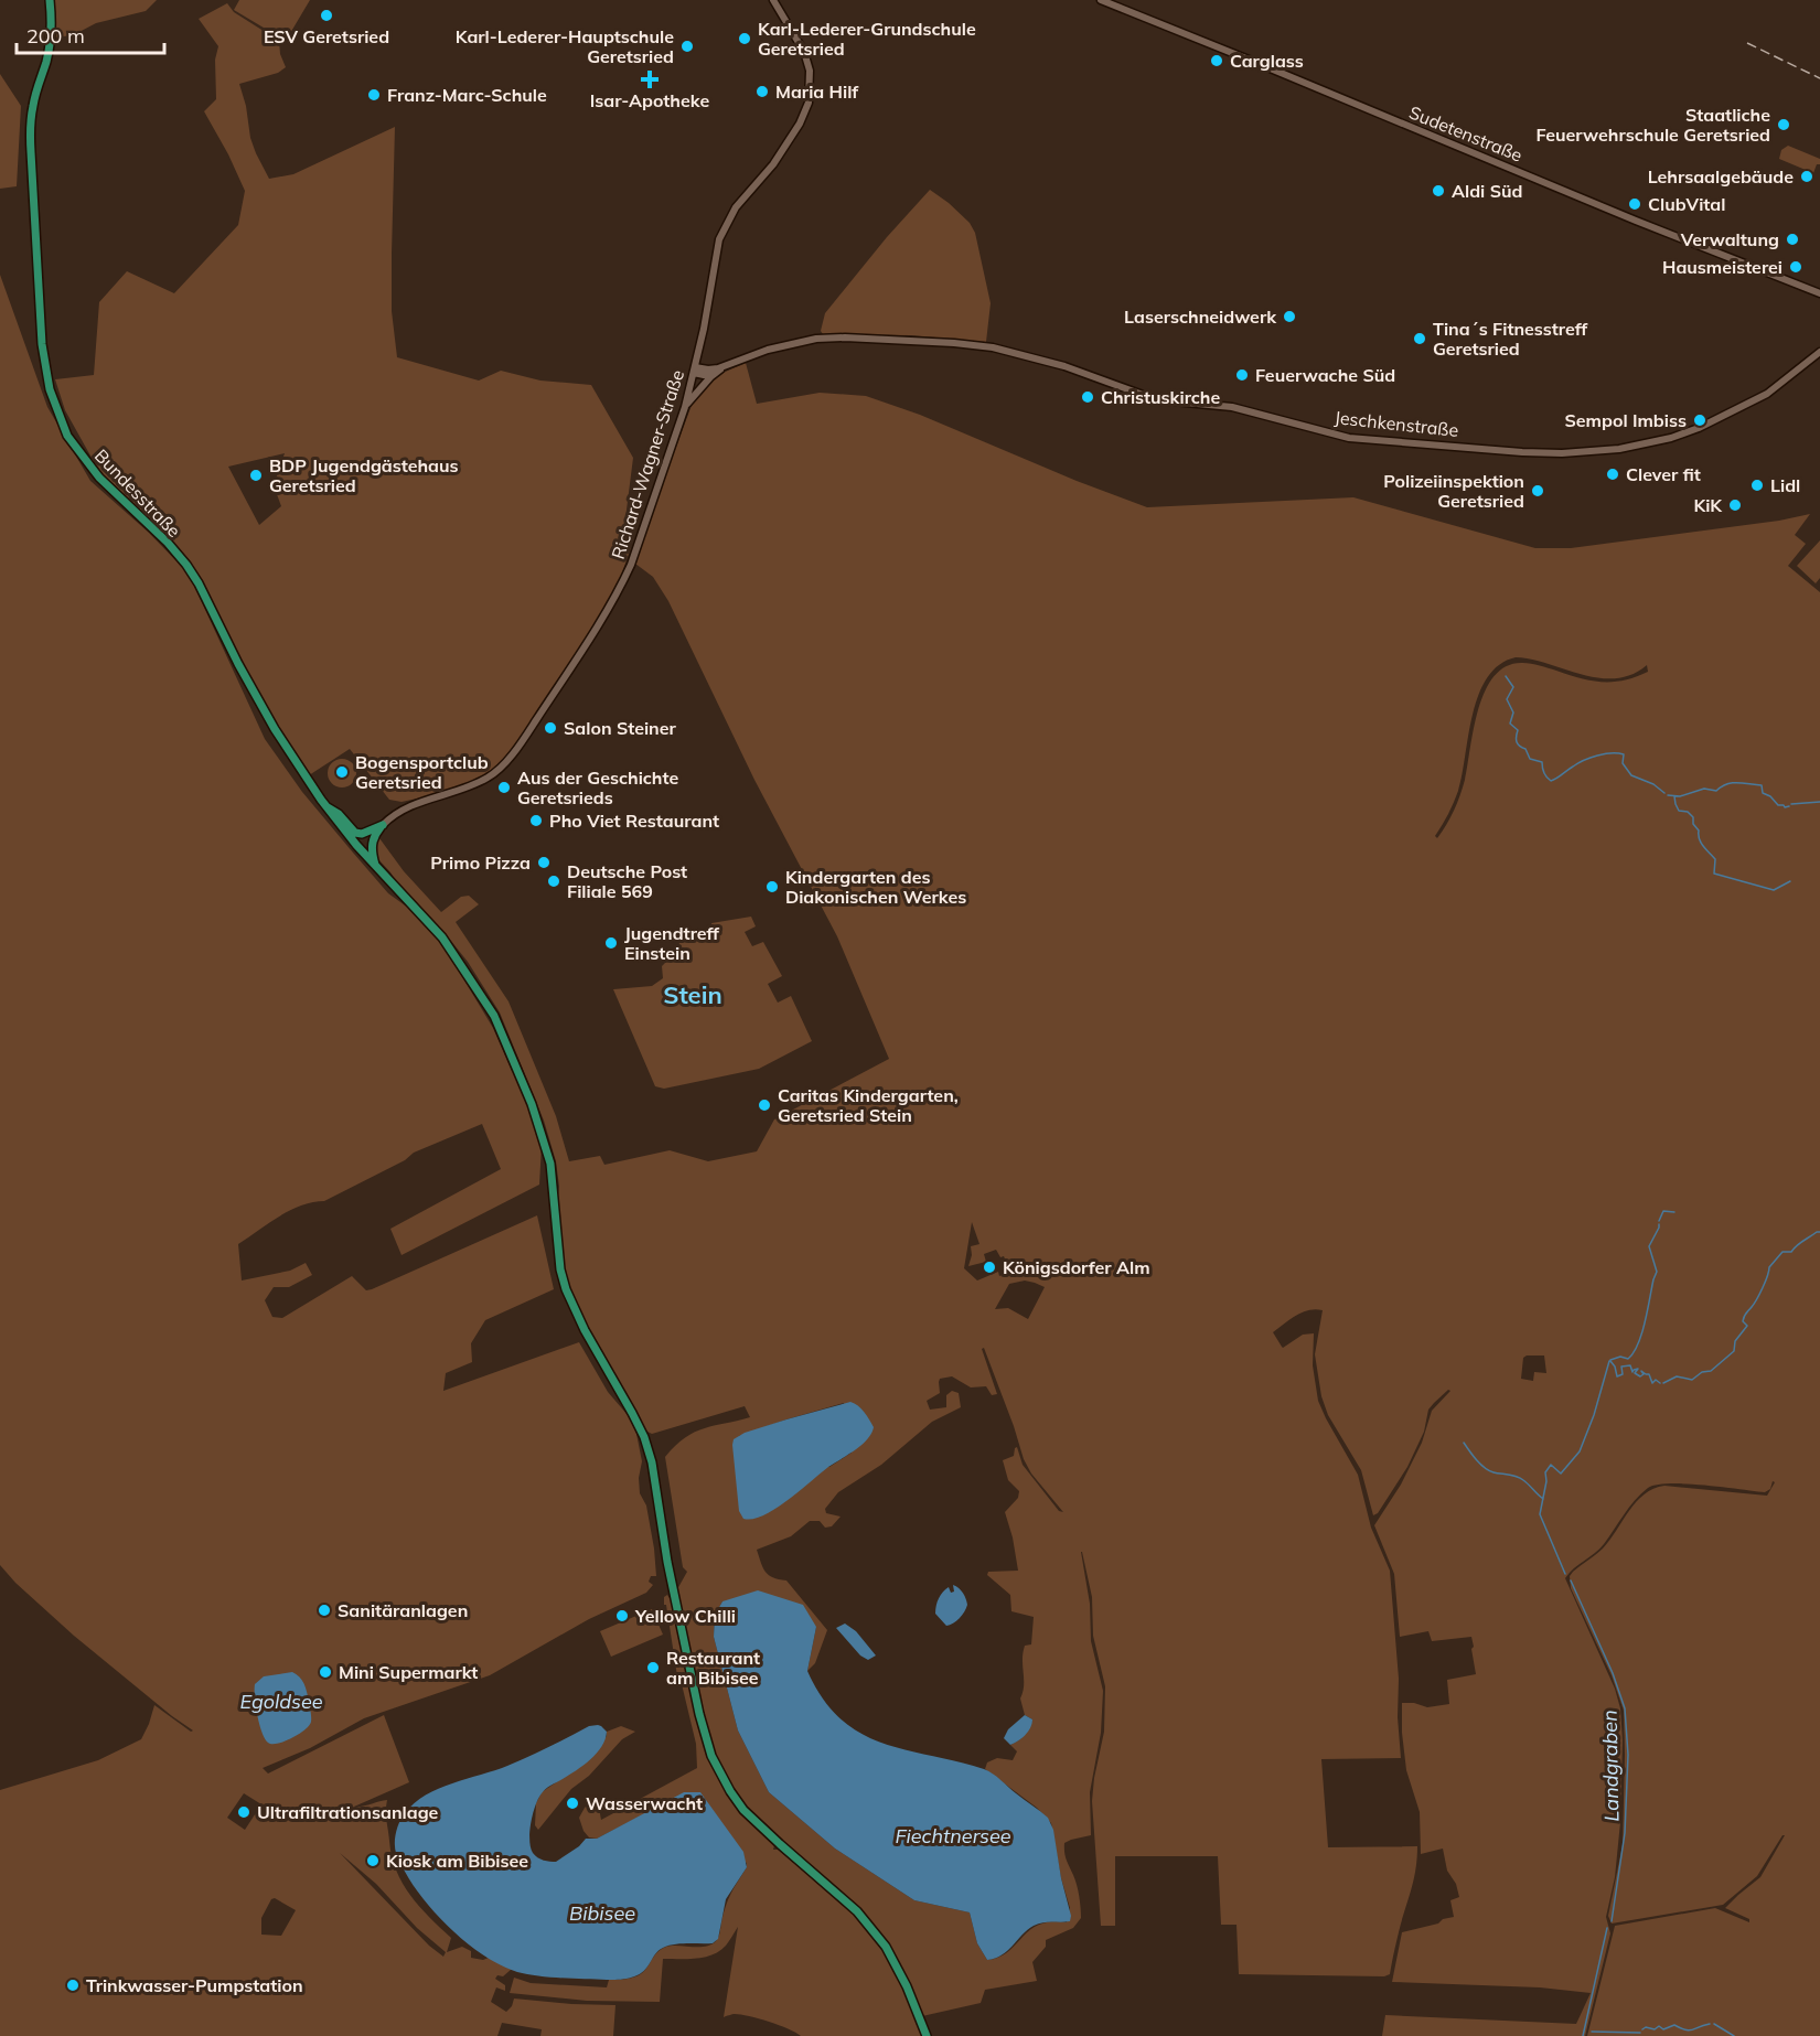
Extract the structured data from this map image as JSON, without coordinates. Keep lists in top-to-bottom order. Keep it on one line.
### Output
{"streets":{"main road":["Bundesstraße"],"street":["Sudetenstraße","Jeschkenstraße","Richard-Wagner-Straße"]},"crossings":[["Jeschkenstraße","Richard-Wagner-Straße"]],"districts":["Stein"],"water":["Egoldsee","Landgraben","Fiechtnersee","Bibisee"],"places":{"other":["ESV Geretsried","Karl-Lederer-Grundschule Geretsried","Karl-Lederer-Hauptschule Geretsried","Carglass","Maria Hilf","Franz-Marc-Schule","Staatliche Feuerwehrschule Geretsried","Lehrsaalgebäude","Aldi Süd","ClubVital","Verwaltung","Hausmeisterei","Laserschneidwerk","Tina´s Fitnesstreff Geretsried","Feuerwache Süd","Christuskirche","Sempol Imbiss","Clever fit","BDP Jugendgästehaus Geretsried","Lidl","Polizeiinspektion Geretsried","KiK","Salon Steiner","Bogensportclub Geretsried","Aus der Geschichte Geretsrieds","Pho Viet Restaurant","Primo Pizza","Deutsche Post Filiale 569","Kindergarten des Diakonischen Werkes","Jugendtreff Einstein","Caritas Kindergarten, Geretsried Stein","Königsdorfer Alm","Sanitäranlagen","Yellow Chilli","Restaurant am Bibisee","Mini Supermarkt","Wasserwacht","Ultrafiltrationsanlage","Kiosk am Bibisee","Trinkwasser-Pumpstation"],"health":["Isar-Apotheke"]},"scale_bar":"200 m"}
